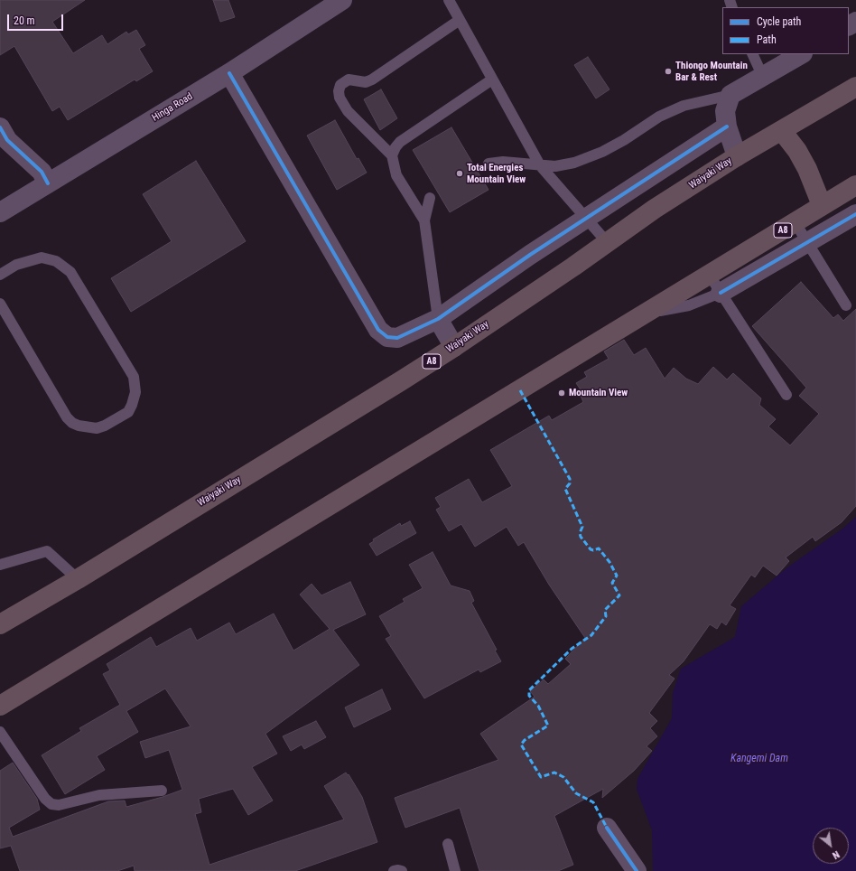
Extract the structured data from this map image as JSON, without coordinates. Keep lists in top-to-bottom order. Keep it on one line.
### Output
{"streets":{"highway":["Waiyaki Way","A8"],"street":["Hinga Road"]},"water":["Kangemi Dam"],"places":["Thiongo Mountain Bar & Rest","Total Energies Mountain View","Mountain View"],"legend":["Cycle path","Path"],"scale_bar":"20 m","north":"bottom right"}
